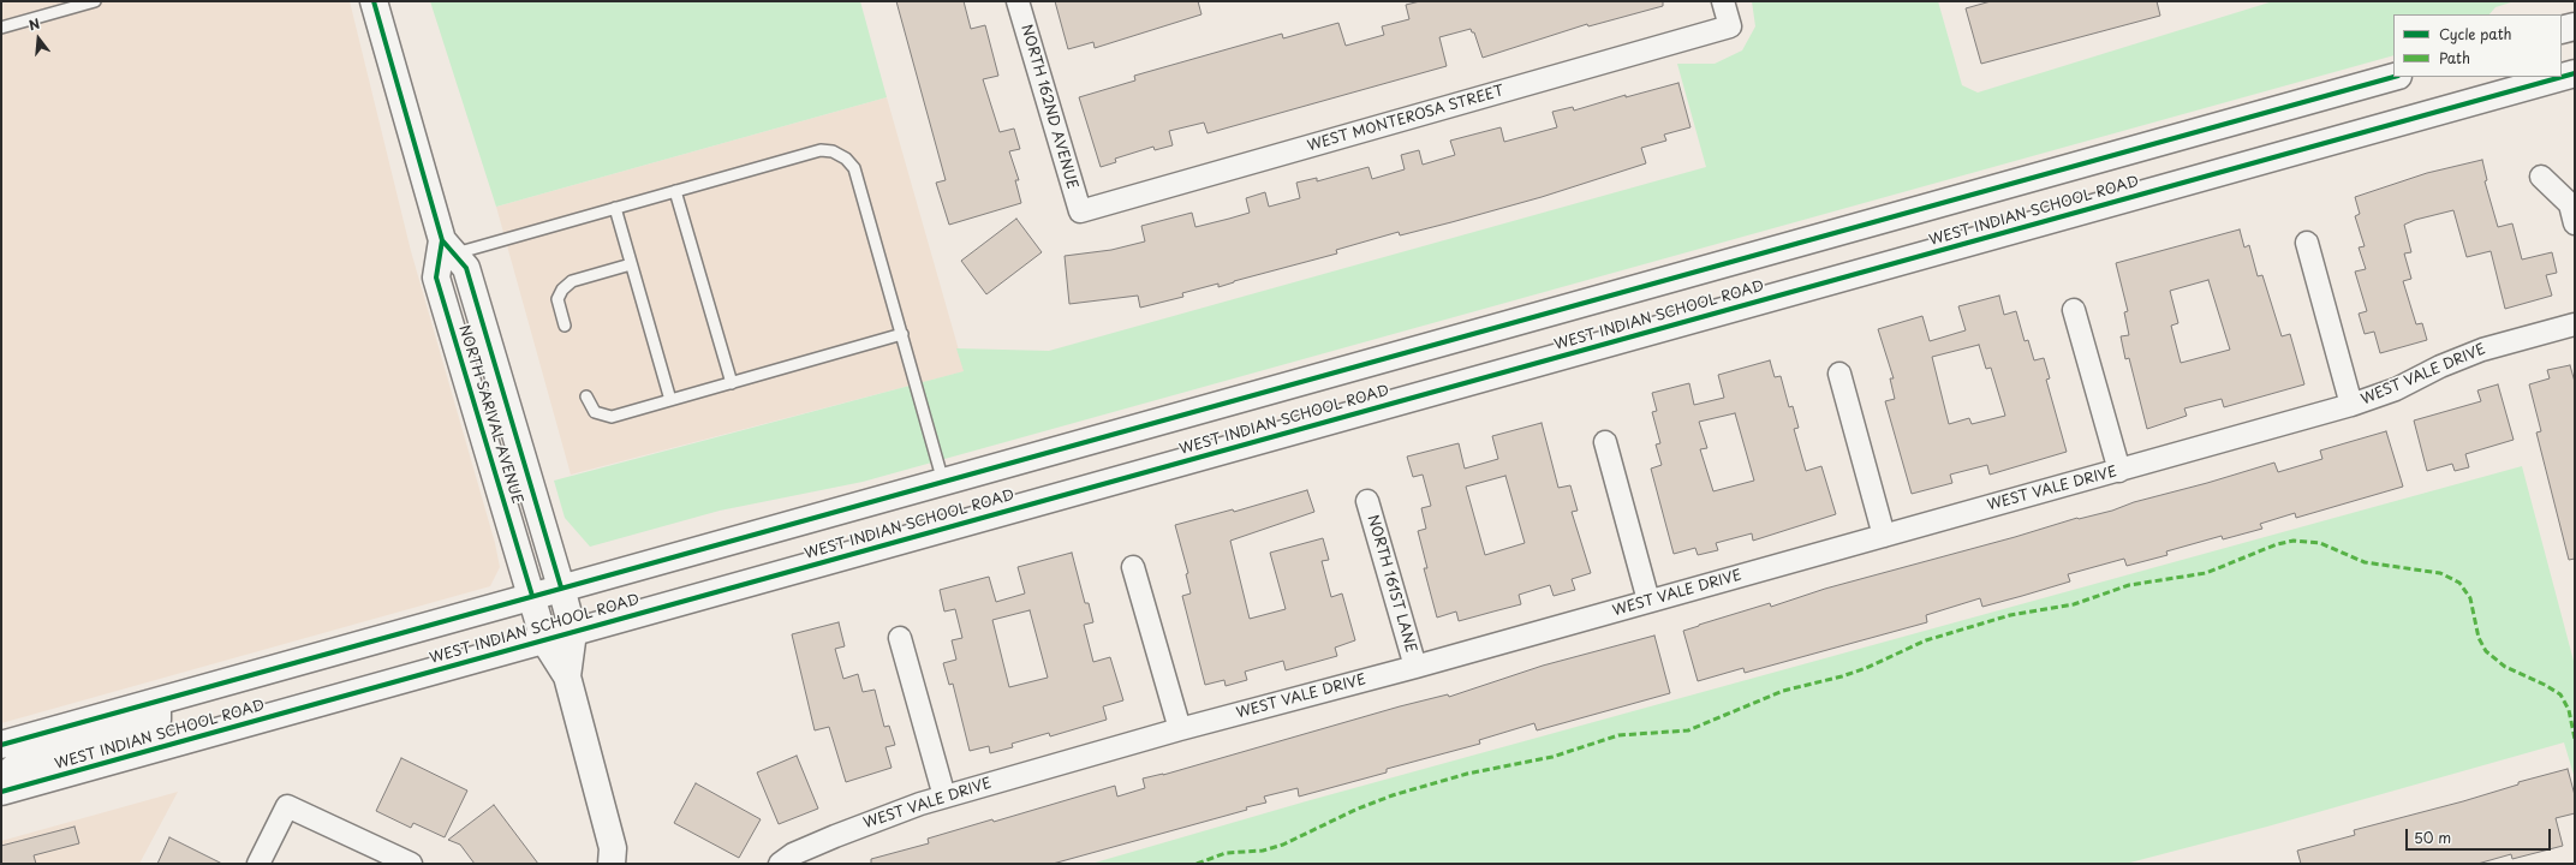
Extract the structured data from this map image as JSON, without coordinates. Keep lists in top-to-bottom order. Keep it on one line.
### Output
{"streets":{"main road":["WEST INDIAN SCHOOL ROAD","NORTH SARIVAL AVENUE"],"street":["NORTH 162ND AVENUE","WEST MONTEROSA STREET","WEST VALE DRIVE","NORTH 161ST LANE"]},"crossings":[["NORTH 162ND AVENUE","WEST MONTEROSA STREET"],["WEST INDIAN SCHOOL ROAD","NORTH SARIVAL AVENUE"],["WEST VALE DRIVE","NORTH 161ST LANE"]],"legend":["Cycle path","Path"],"scale_bar":"50 m","north":"top"}
